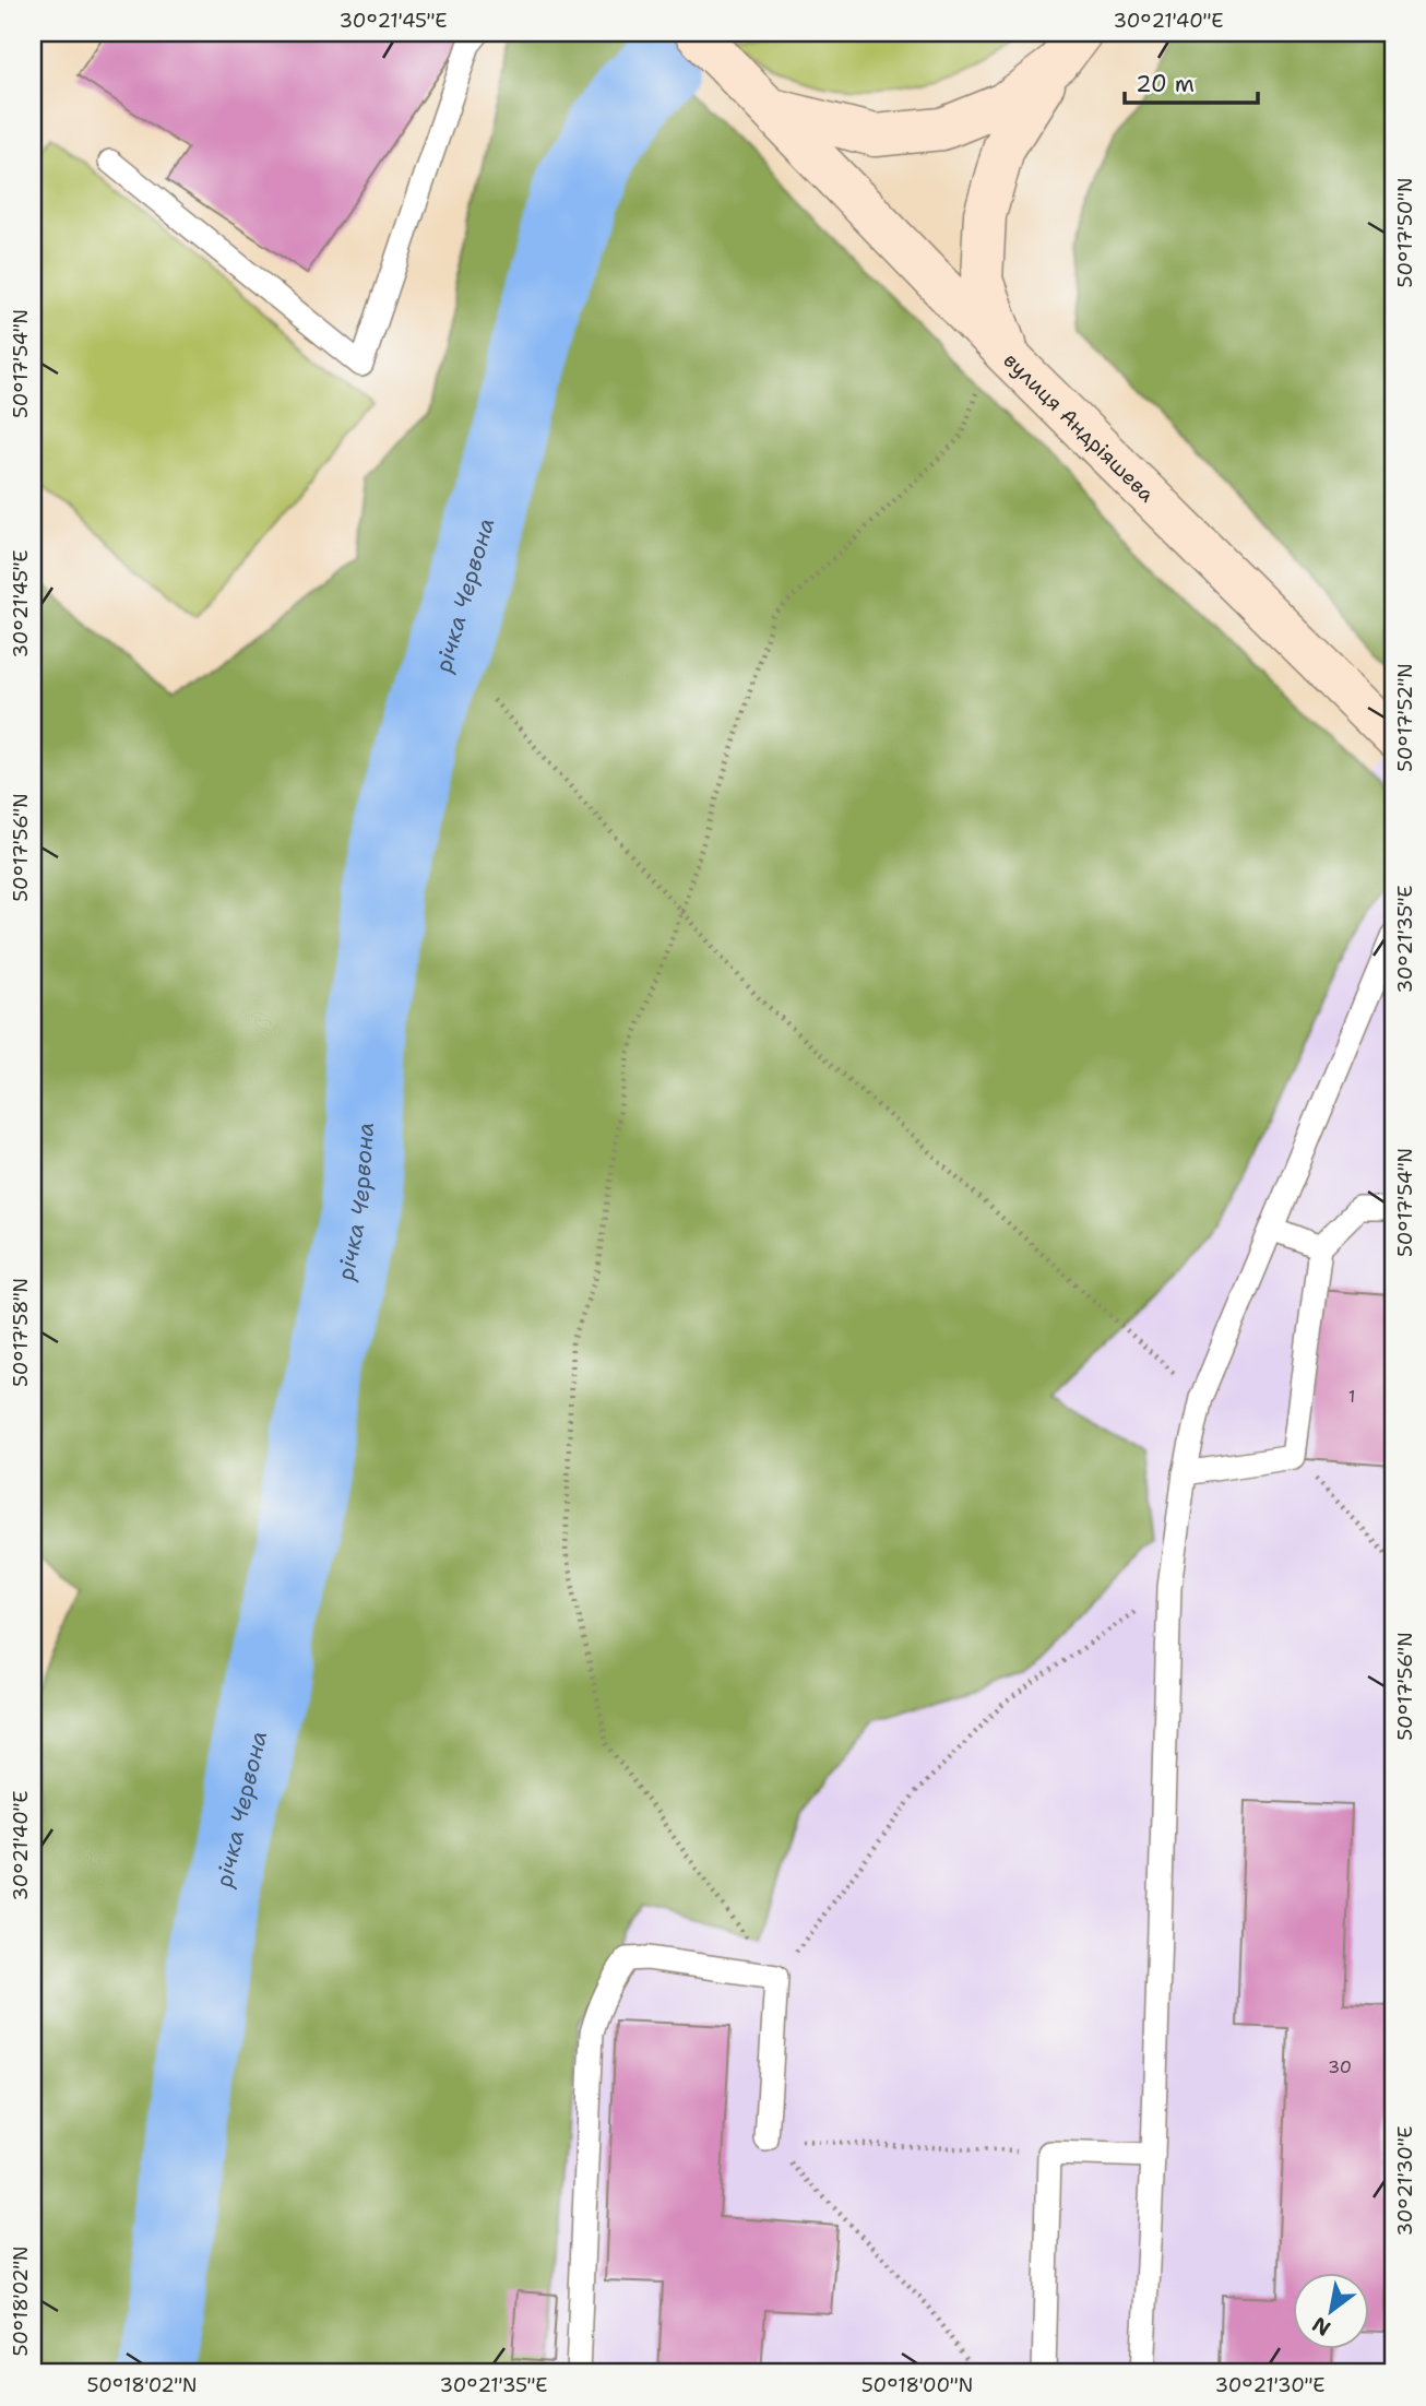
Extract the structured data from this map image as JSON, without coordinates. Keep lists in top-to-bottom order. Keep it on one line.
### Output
{"streets":{"street":["вулиця Андріяшева"]},"water":["річка Червона"],"house_numbers":["1","30"],"scale_bar":"20 m","north":"bottom left","coordinates":["30°21'45\"E","30°21'40\"E","50°17'50\"N","50°17'54\"N","50°17'52\"N","50°17'56\"N","30°21'35\"E","50°17'58\"N","30°21'30\"E","50°18'02\"N","50°18'00\"N"]}
